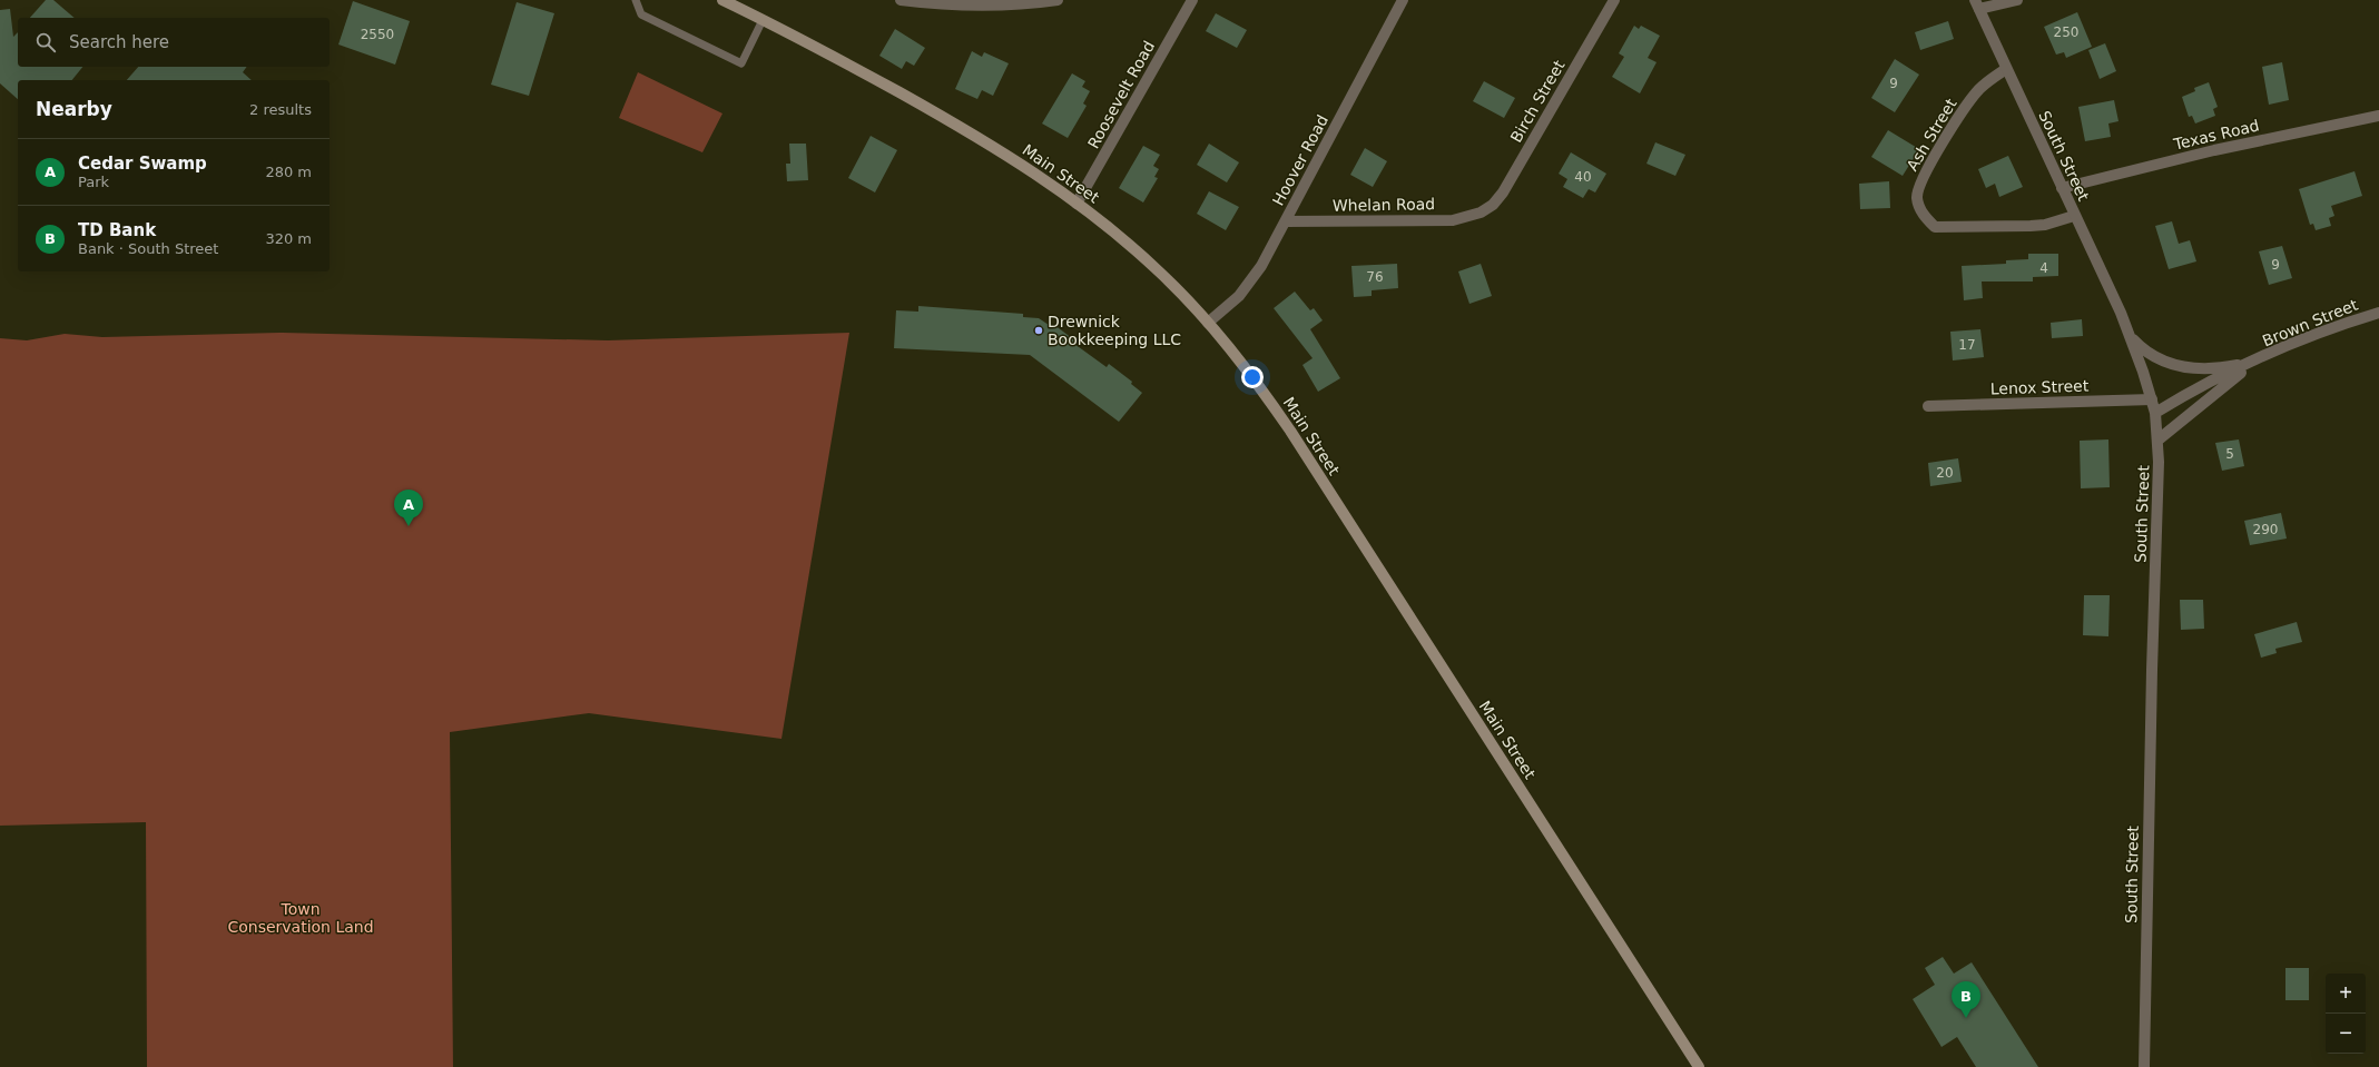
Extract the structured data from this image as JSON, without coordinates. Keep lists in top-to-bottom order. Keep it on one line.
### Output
{"streets":{"main road":["Main Street"],"street":["Roosevelt Road","Birch Street","Ash Street","Texas Road","South Street","Hoover Road","Whelan Road","Brown Street","Lenox Street"]},"crossings":[["Roosevelt Road","Main Street"],["Birch Street","Whelan Road"],["Ash Street","South Street"],["Texas Road","South Street"],["South Street","Brown Street"],["South Street","Lenox Street"],["Hoover Road","Main Street"],["Hoover Road","Whelan Road"]],"parks":["Town Conservation Land"],"places":["Drewnick Bookkeeping LLC"],"house_numbers":["250","2550","9","40","9","4","76","17","5","20","290"],"page":{"search":"Search here","heading":["Nearby","2 results"],"list":[{"mark":"A","name":"Cedar Swamp","note":"Park","value":"280 m"},{"mark":"B","name":"TD Bank","note":"Bank · South Street","value":"320 m"}],"pins":["A","B"],"map_buttons":["+","−"]}}
